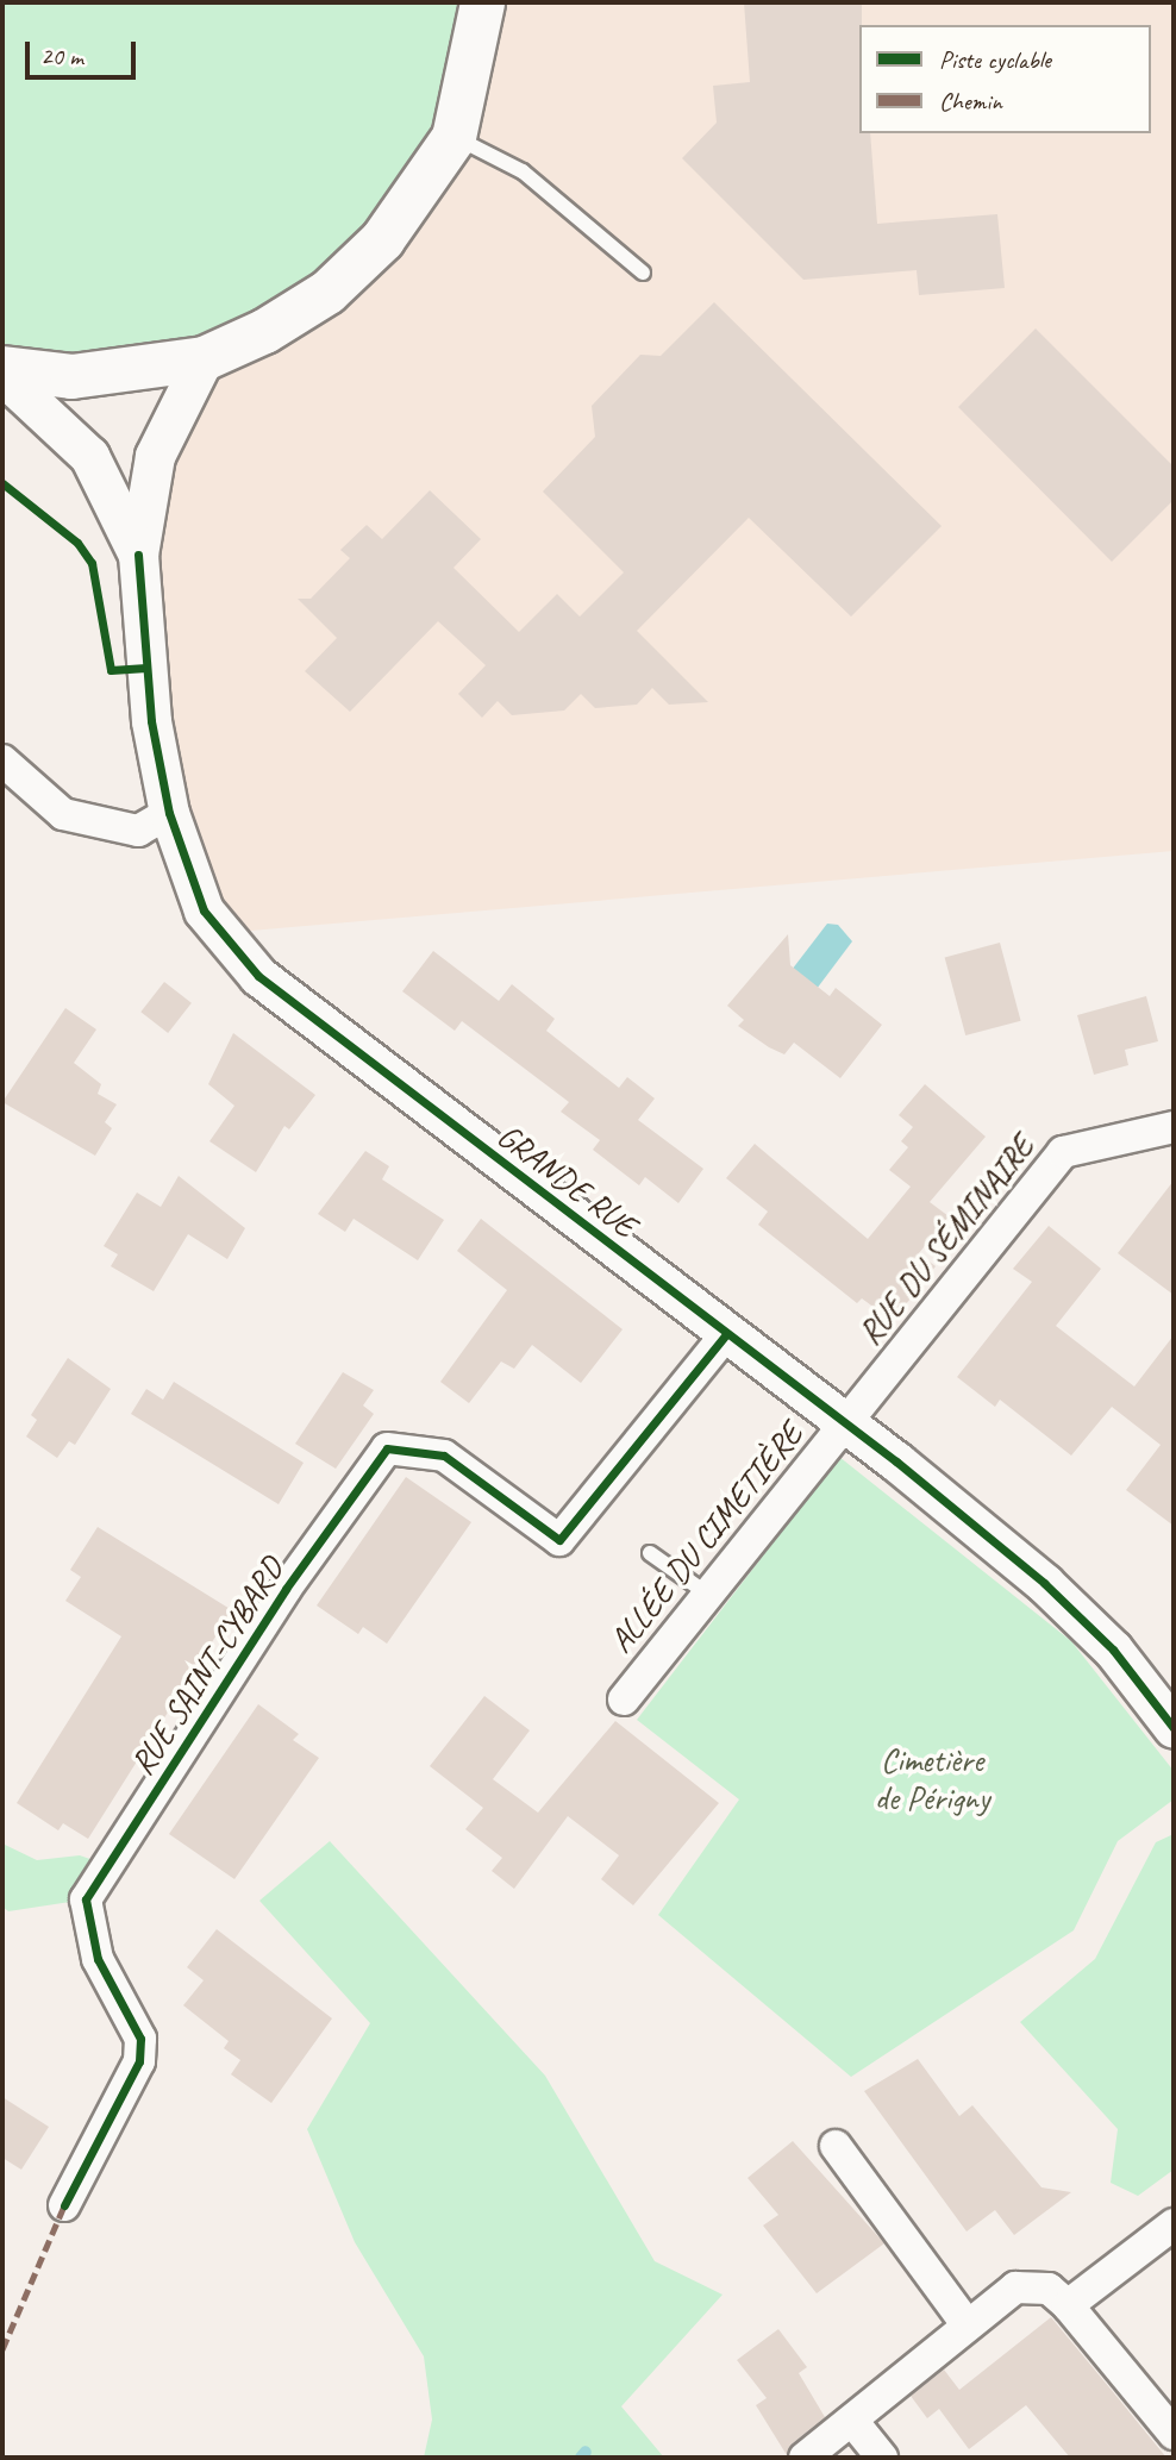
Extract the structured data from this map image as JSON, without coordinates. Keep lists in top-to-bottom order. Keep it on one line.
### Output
{"streets":{"street":["GRANDE RUE","RUE DU SÉMINAIRE","ALLÉE DU CIMETIÈRE","RUE SAINT-CYBARD"]},"crossings":[["GRANDE RUE","RUE DU SÉMINAIRE"],["GRANDE RUE","ALLÉE DU CIMETIÈRE"],["GRANDE RUE","RUE SAINT-CYBARD"],["RUE DU SÉMINAIRE","ALLÉE DU CIMETIÈRE"]],"parks":["Cimetière de Périgny"],"legend":["Piste cyclable","Chemin"],"scale_bar":"20 m"}
